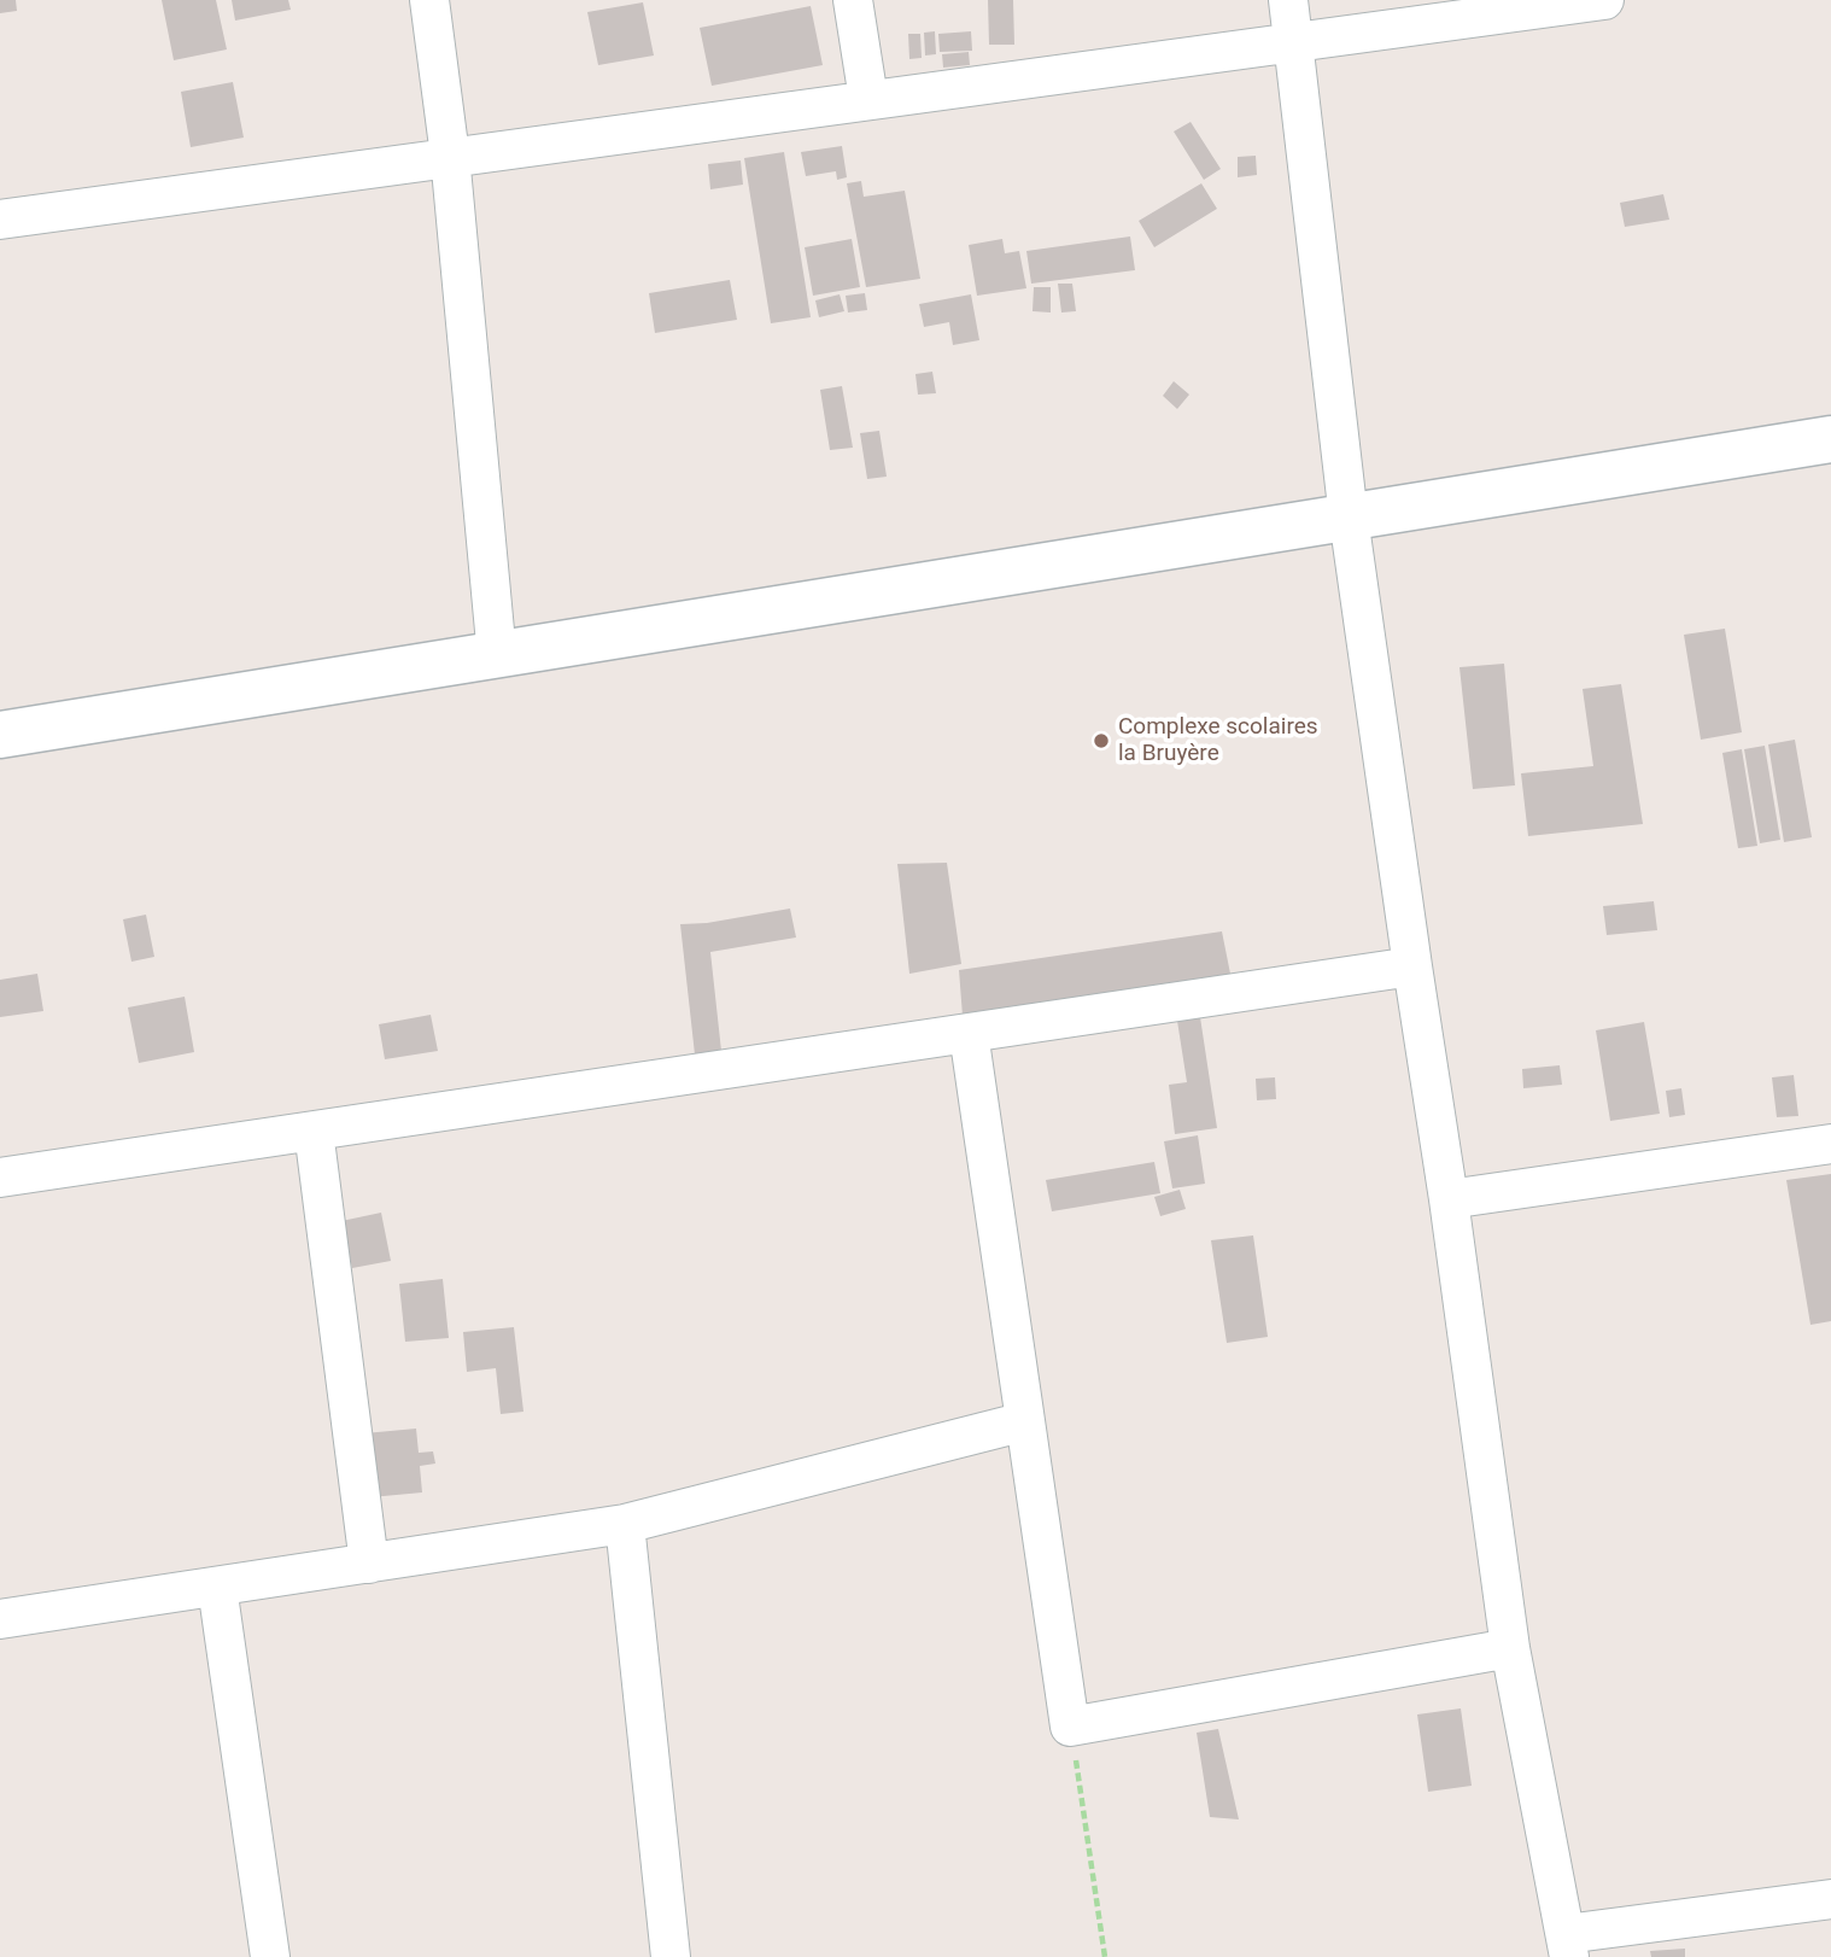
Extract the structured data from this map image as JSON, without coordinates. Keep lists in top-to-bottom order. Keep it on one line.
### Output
{"places":["Complexe scolaires la Bruyère"]}
